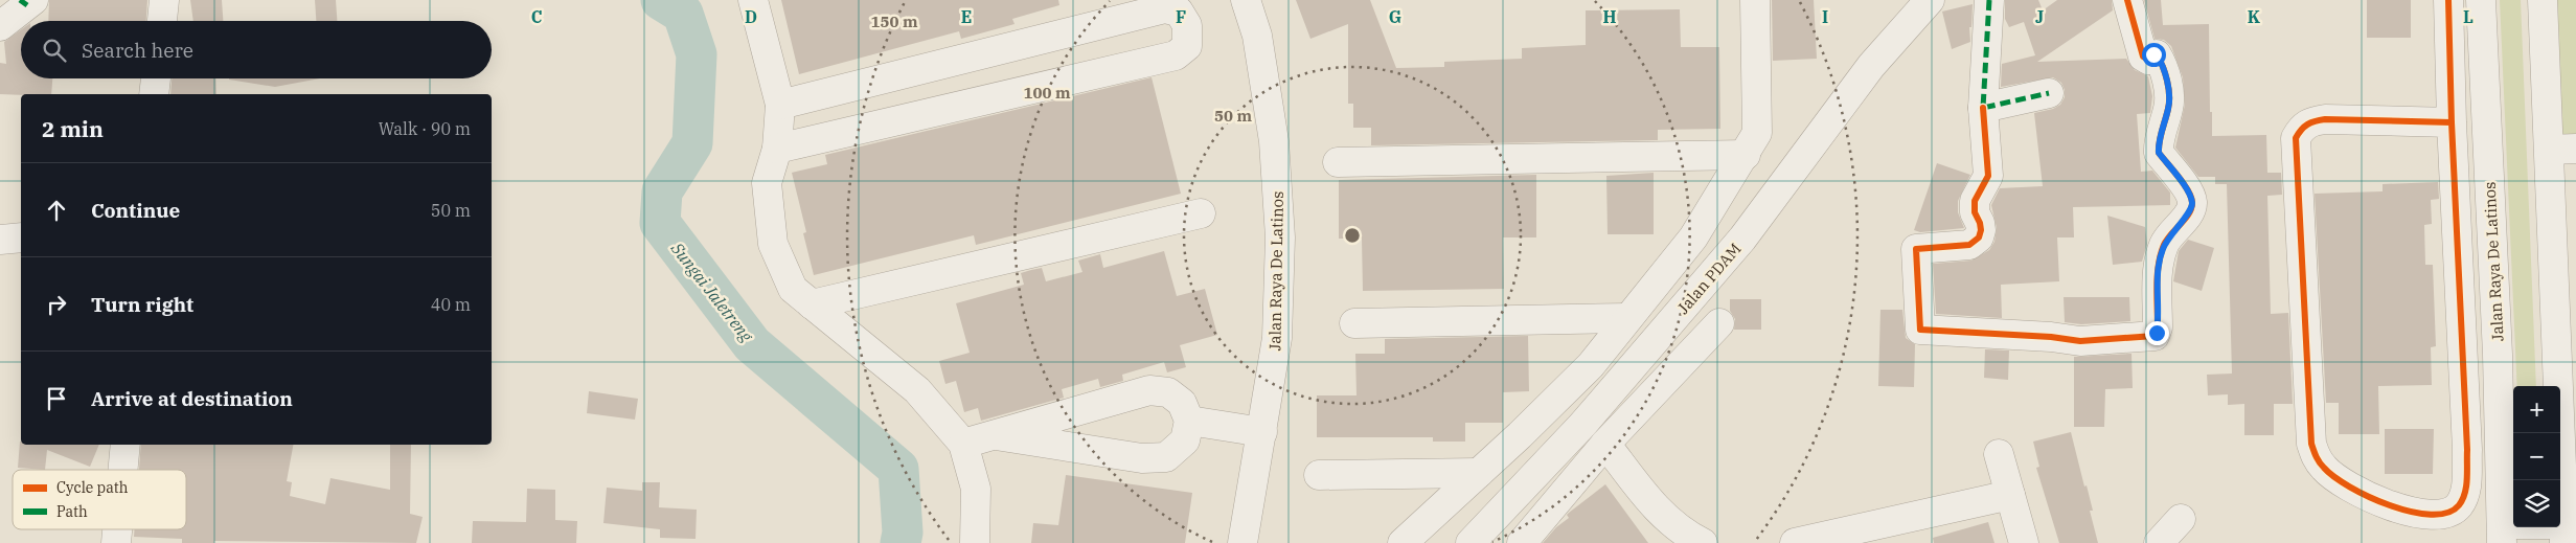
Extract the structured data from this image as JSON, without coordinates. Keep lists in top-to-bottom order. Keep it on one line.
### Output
{"streets":{"street":["Jalan Raya De Latinos","Jalan PDAM"]},"water":["Sungai Jaletreng"],"legend":["Cycle path","Path"],"page":{"search":"Search here","heading":["2 min","Walk · 90 m"],"list":[["Continue","50 m"],["Turn right","40 m"],"Arrive at destination"],"map_buttons":["+","−"]},"grid":{"columns":["C","D","E","F","G","H","I","J","K","L"]},"rings":["150 m","100 m","50 m"]}
